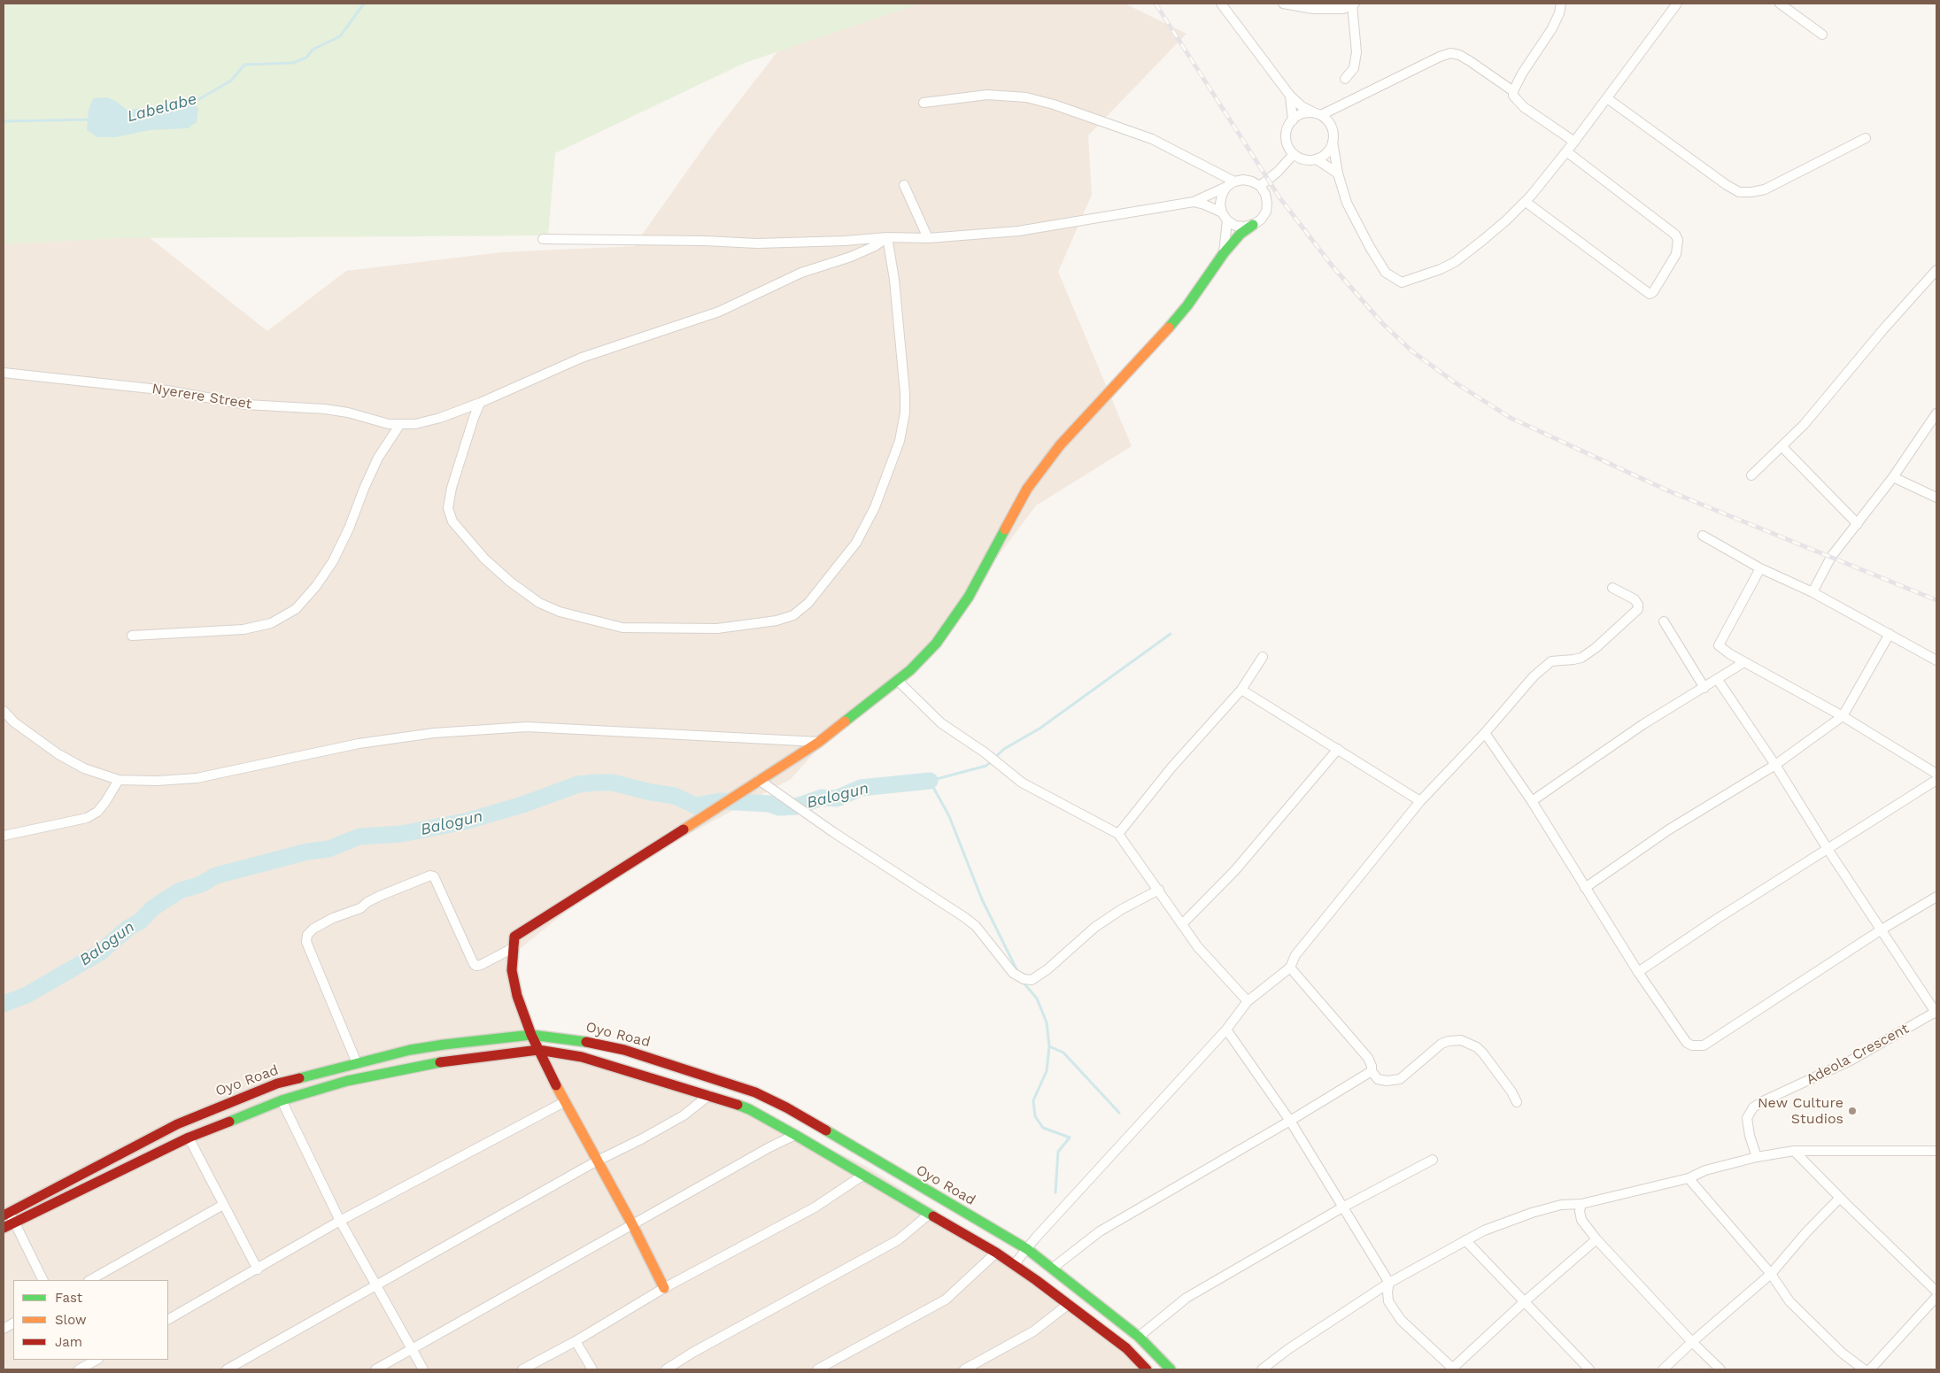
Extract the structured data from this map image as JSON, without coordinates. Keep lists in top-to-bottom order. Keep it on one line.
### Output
{"streets":{"main road":["Oyo Road"],"street":["Nyerere Street","Adeola Crescent"]},"water":["Labelabe","Balogun"],"places":["New Culture Studios"],"legend":["Fast","Slow","Jam"]}
